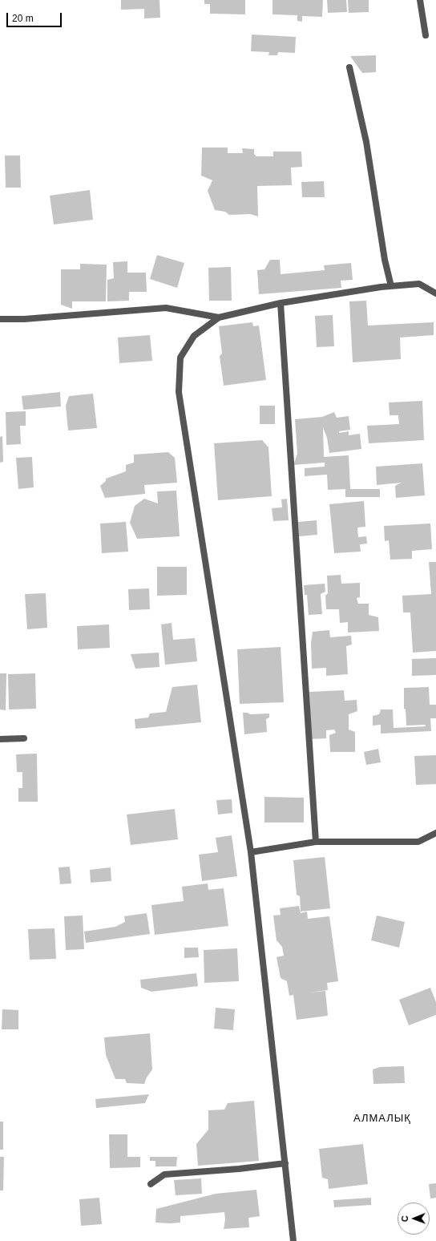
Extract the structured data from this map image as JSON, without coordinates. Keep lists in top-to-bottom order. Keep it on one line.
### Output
{"districts":["АЛМАЛЫҚ"],"scale_bar":"20 m","north":"left"}
